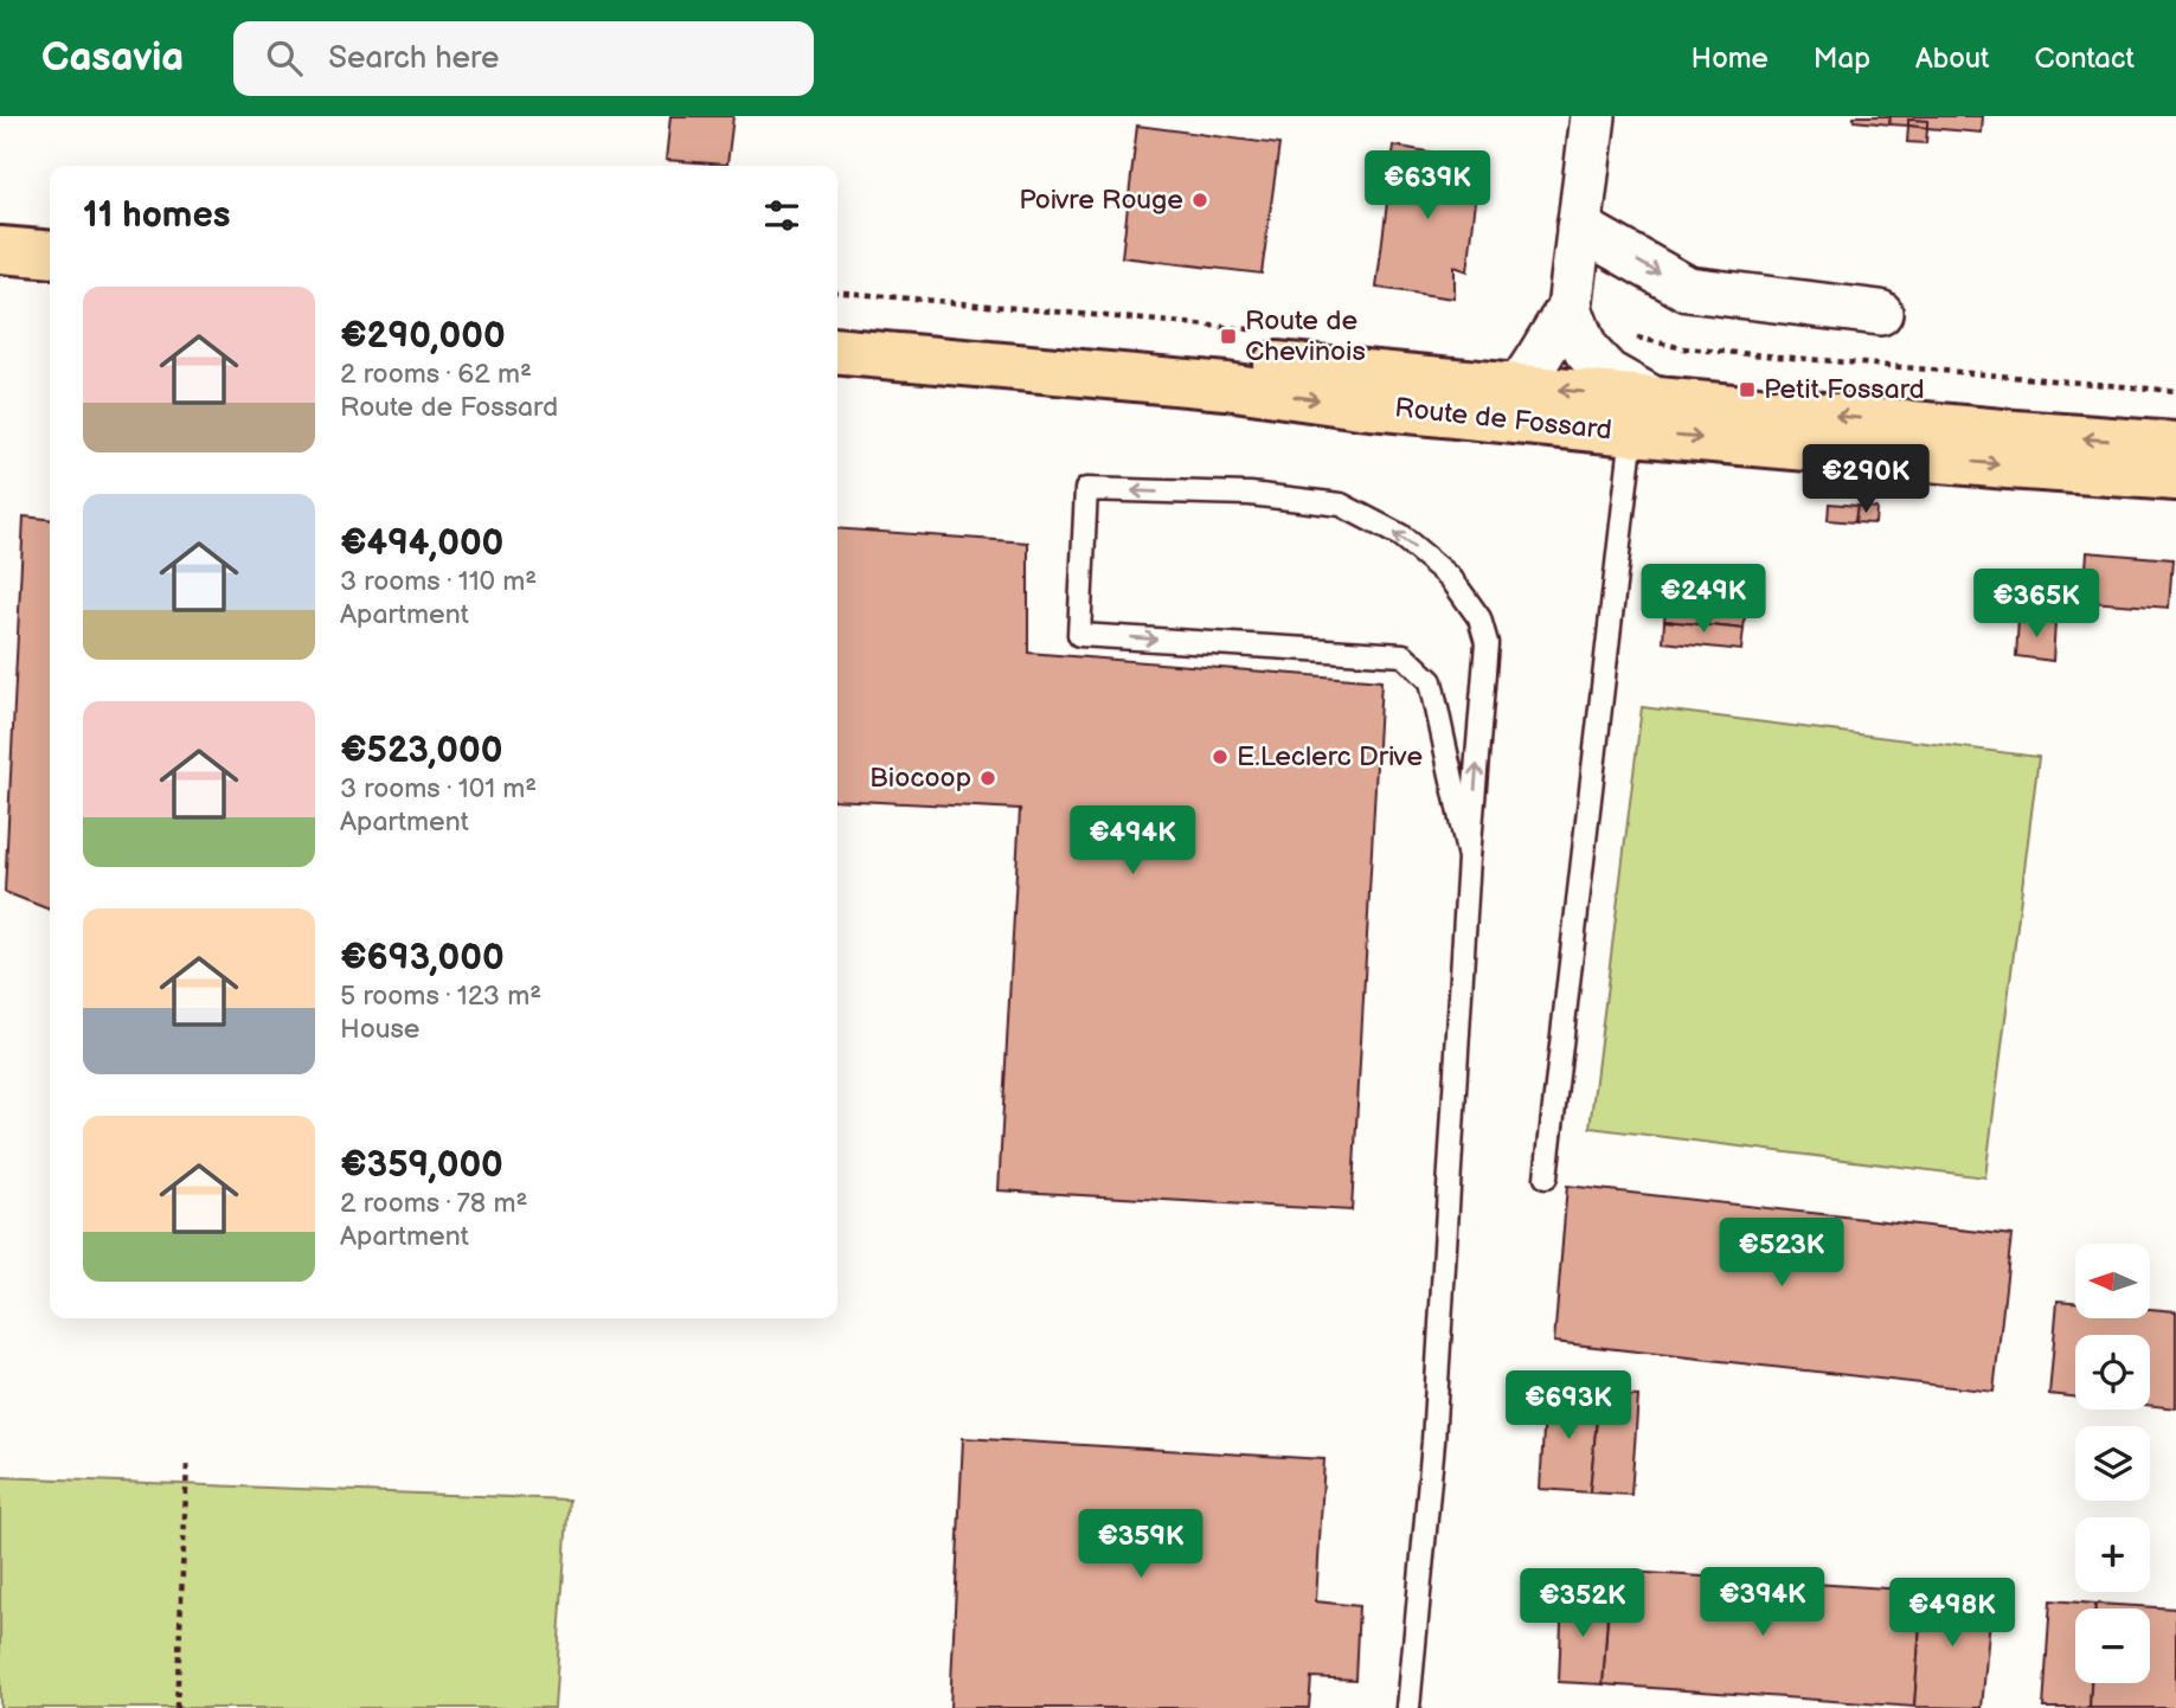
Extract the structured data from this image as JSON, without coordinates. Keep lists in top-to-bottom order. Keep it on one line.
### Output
{"streets":{"main road":["Route de Fossard"]},"places":{"other":["Poivre Rouge","E.Leclerc Drive","Biocoop"],"transit":["Route de Chevinois","Petit Fossard"]},"north":"left","page":{"header":"Casavia","search":"Search here","nav":["Home","Map","About","Contact"],"price":["€639K","€290K","€249K","€365K","€494K","€523K","€693K","€359K","€394K","€352K","€498K"],"heading":"11 homes","list":[{"name":"€290,000","note":"2 rooms · 62 m² · Route de Fossard"},{"name":"€494,000","note":"3 rooms · 110 m² · Apartment"},{"name":"€523,000","note":"3 rooms · 101 m² · Apartment"},{"name":"€693,000","note":"5 rooms · 123 m² · House"},{"name":"€359,000","note":"2 rooms · 78 m² · Apartment"}],"map_buttons":["+","−"]}}
